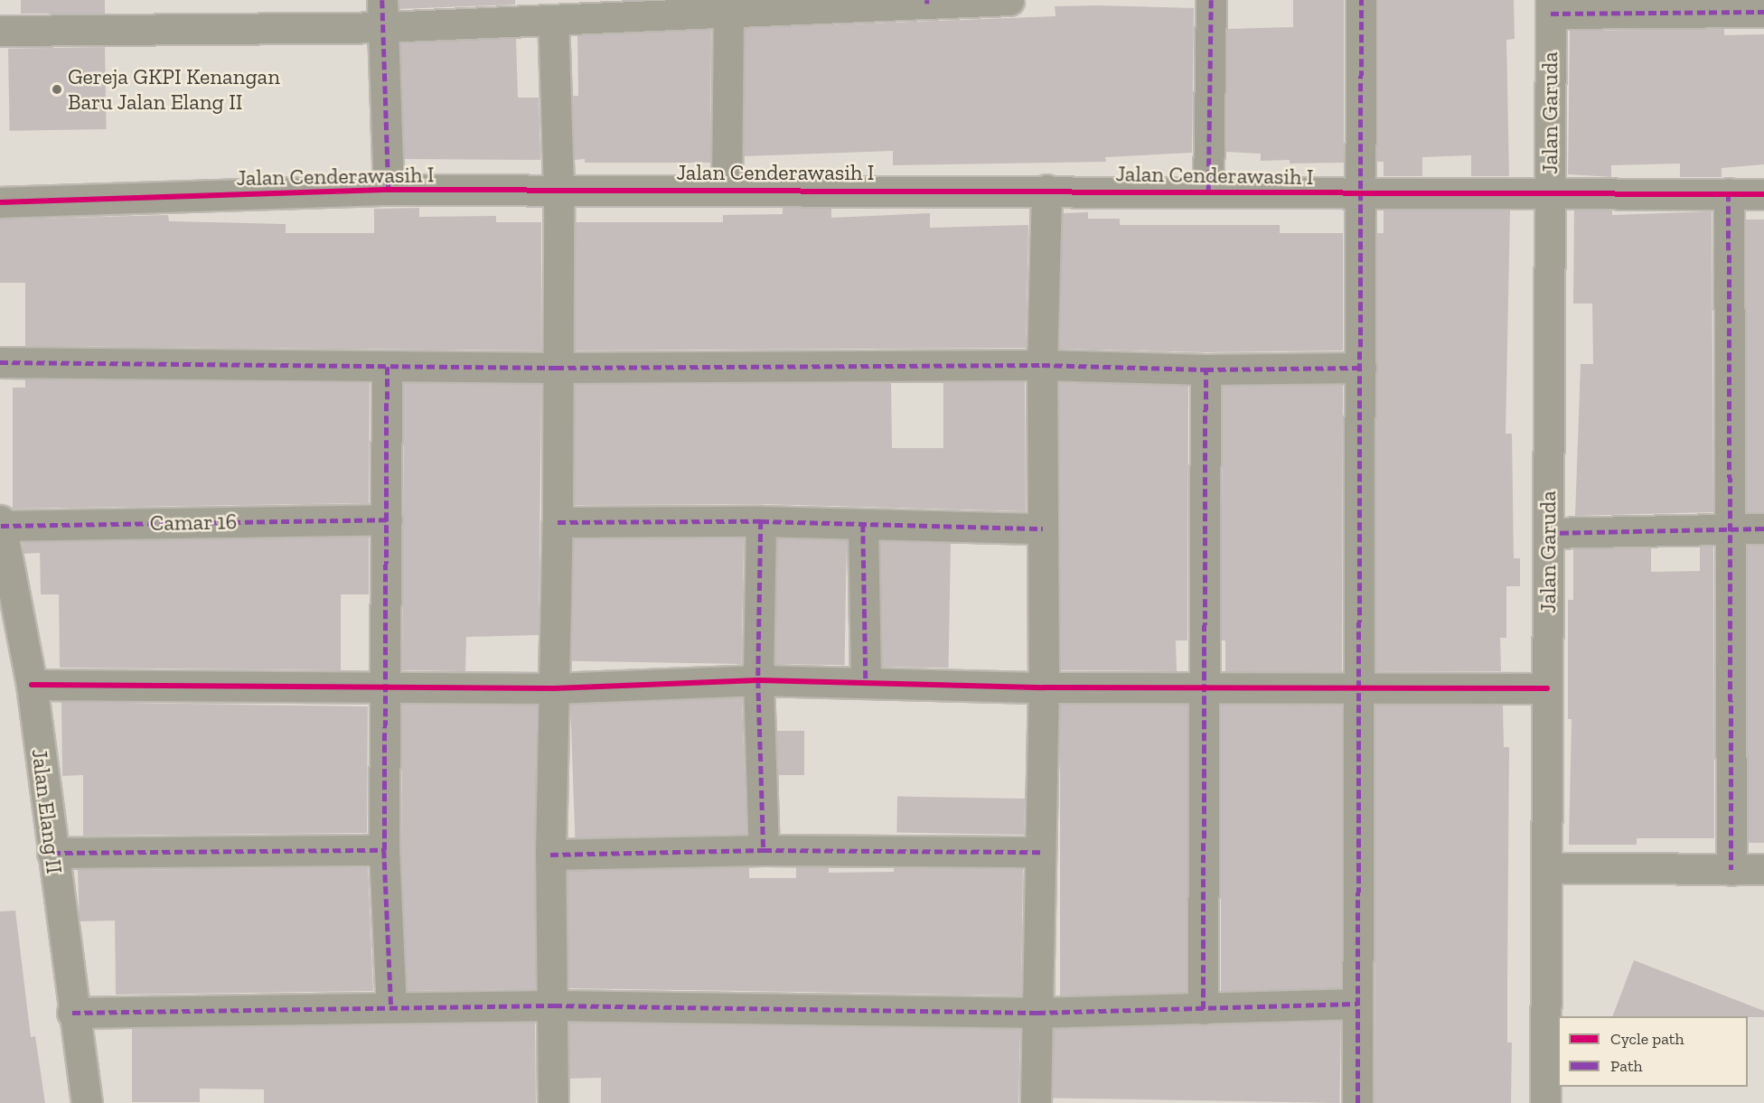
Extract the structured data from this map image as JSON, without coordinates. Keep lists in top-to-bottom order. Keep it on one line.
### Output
{"streets":{"street":["Jalan Garuda","Jalan Cenderawasih I","Camar 16","Jalan Elang II"]},"crossings":[["Jalan Garuda","Jalan Cenderawasih I"],["Camar 16","Jalan Elang II"]],"places":["Gereja GKPI Kenangan Baru Jalan Elang II"],"legend":["Cycle path","Path"]}
